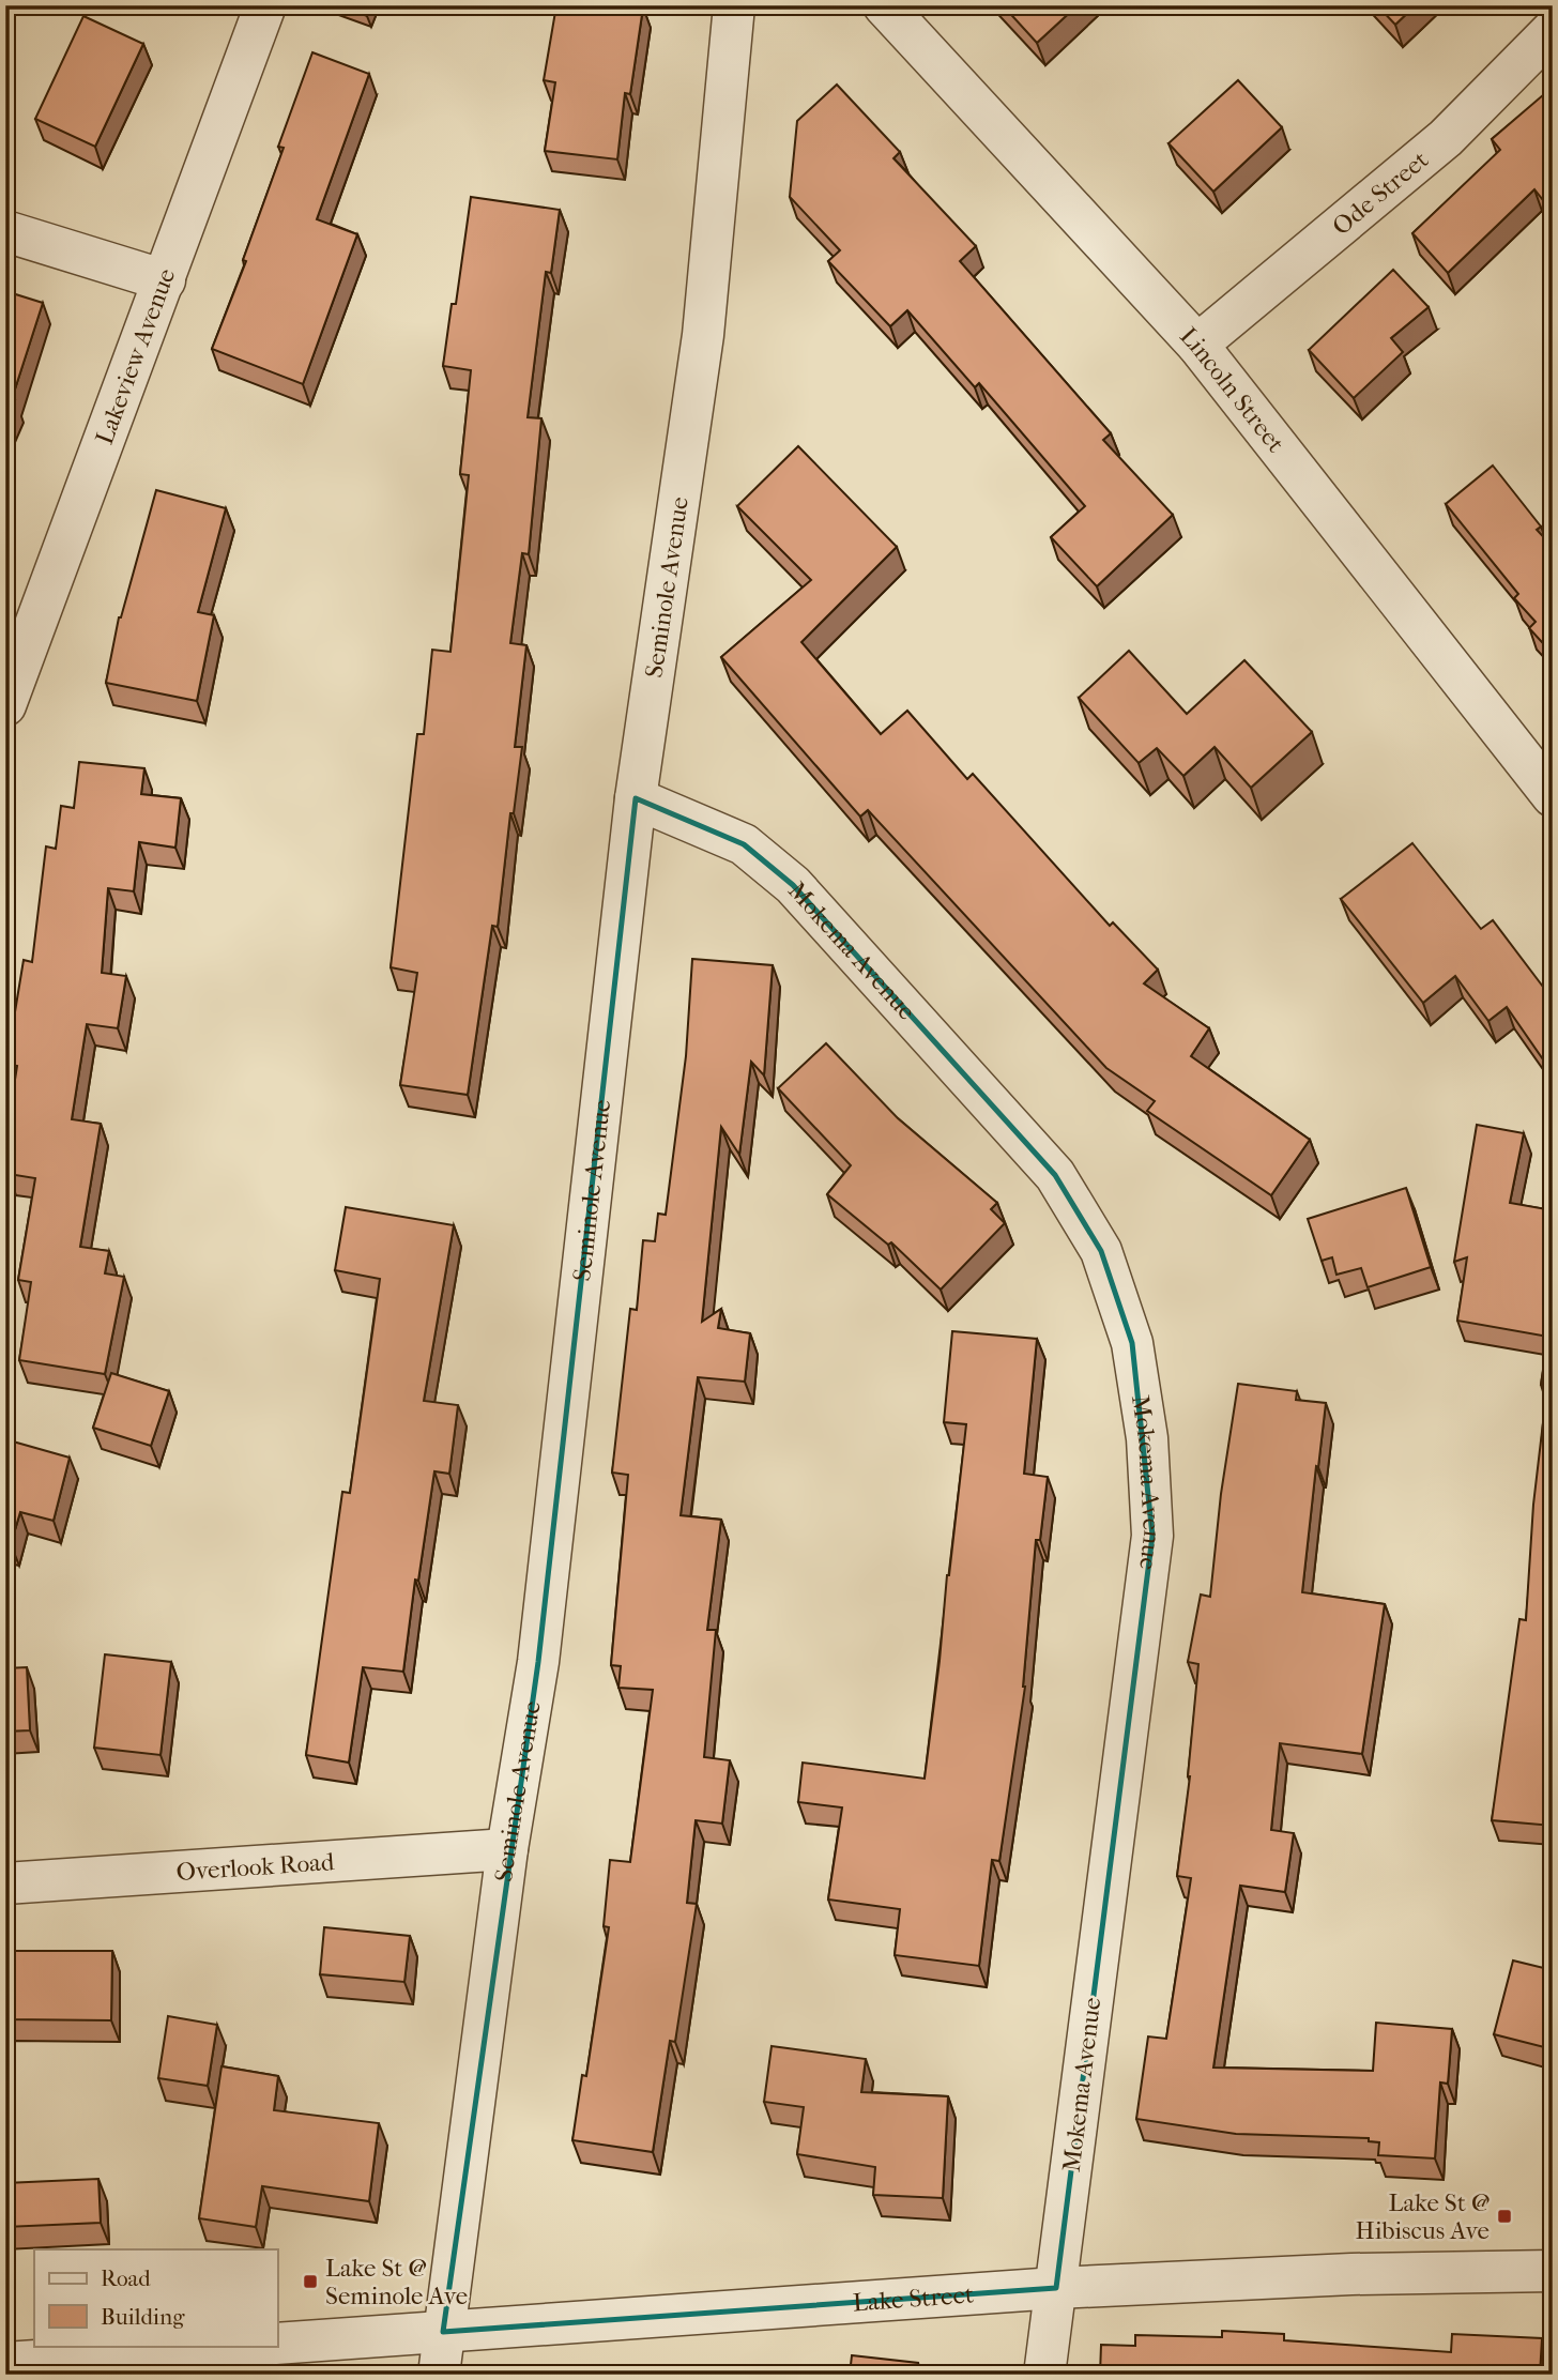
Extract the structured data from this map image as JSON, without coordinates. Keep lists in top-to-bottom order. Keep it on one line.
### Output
{"streets":{"street":["Ode Street","Lakeview Avenue","Lincoln Street","Seminole Avenue","Mokema Avenue","Overlook Road","Lake Street"]},"crossings":[["Ode Street","Lincoln Street"],["Seminole Avenue","Mokema Avenue"],["Seminole Avenue","Overlook Road"],["Seminole Avenue","Lake Street"],["Mokema Avenue","Lake Street"]],"places":{"transit":["Lake St @ Hibiscus Ave","Lake St @ Seminole Ave"]},"legend":["Road","Building"]}
